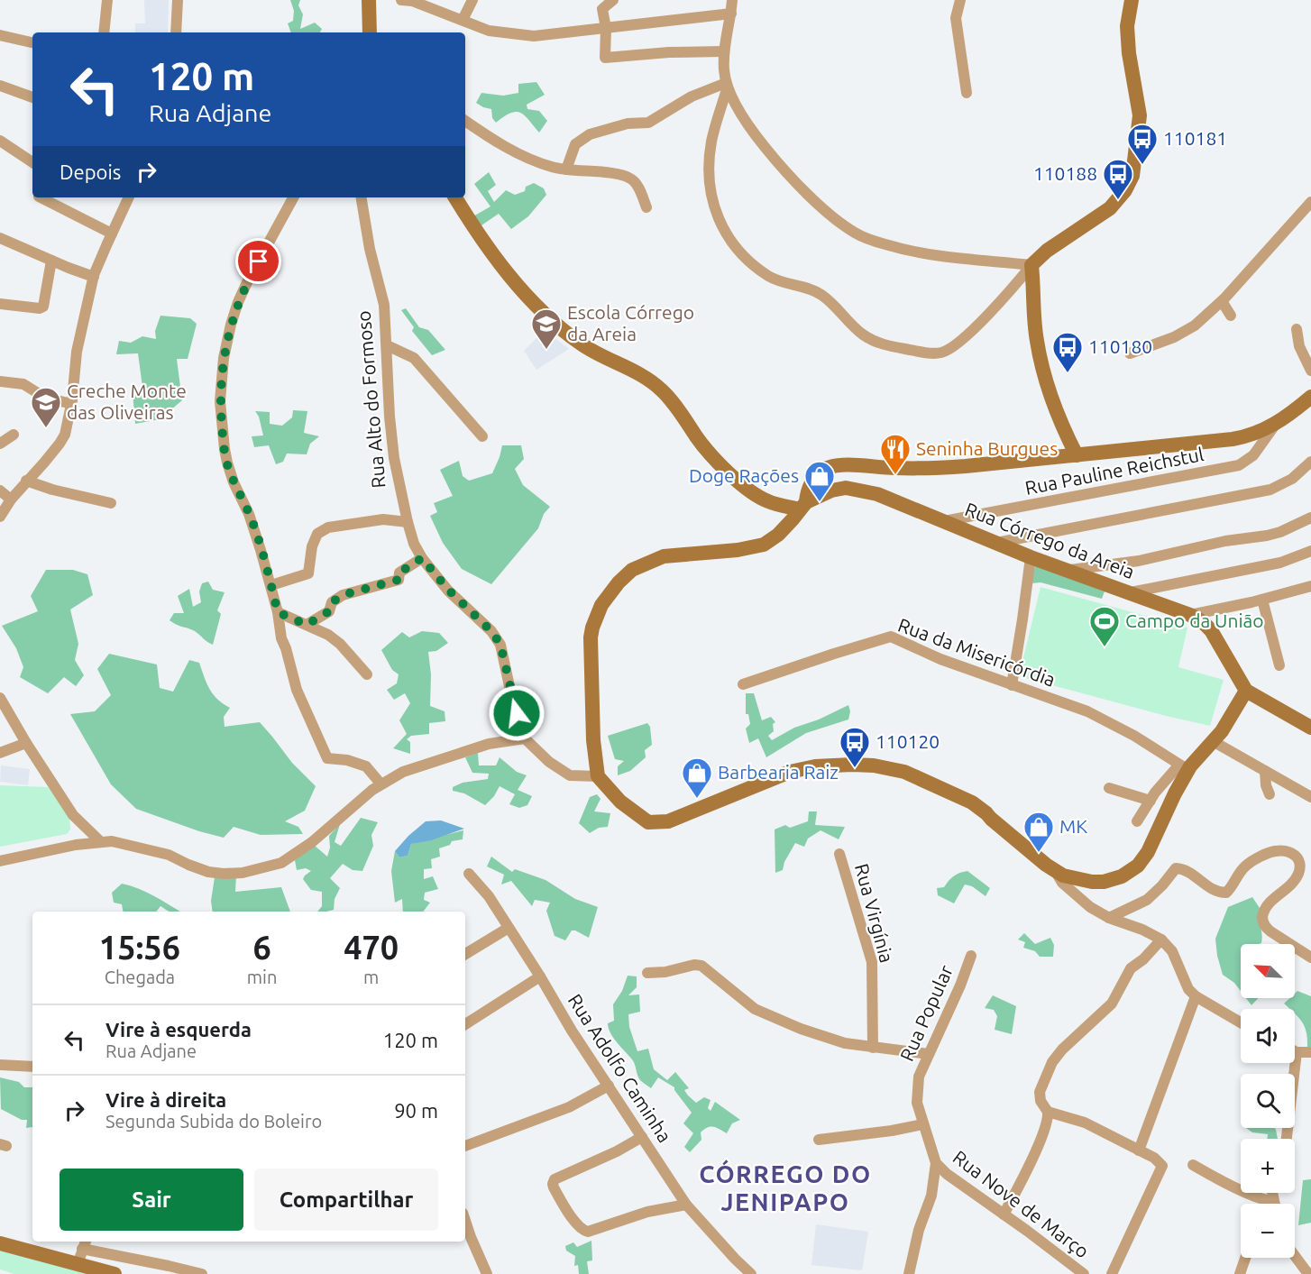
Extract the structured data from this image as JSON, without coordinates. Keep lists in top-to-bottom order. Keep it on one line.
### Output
{"streets":{"street":["Rua Alto do Formoso","Rua Pauline Reichstul","Rua Córrego da Areia","Rua da Misericórdia","Rua Virgínia","Rua Popular","Rua Adolfo Caminha","Rua Nove de Março"]},"crossings":[["Rua Pauline Reichstul","Rua Córrego da Areia"],["Rua Popular","Rua Nove de Março"]],"districts":["CÓRREGO DO JENIPAPO"],"places":{"bus stop":["110181","110188","110180","110120"],"school or university":["Escola Córrego da Areia","Creche Monte das Oliveiras"],"restaurant":["Seninha Burgues"],"shop":["Doge Rações","Barbearia Raiz","MK"],"sports":["Campo da União"]},"north":"top left","page":{"turn":["120 m","Rua Adjane"],"then":"Depois","eta":["15:56","Chegada","6","min","470","m"],"map_buttons":["+","−"],"list":[{"name":"Vire à esquerda","note":"Rua Adjane","value":"120 m"},{"name":"Vire à direita","note":"Segunda Subida do Boleiro","value":"90 m"}],"buttons":["Sair","Compartilhar"]}}
